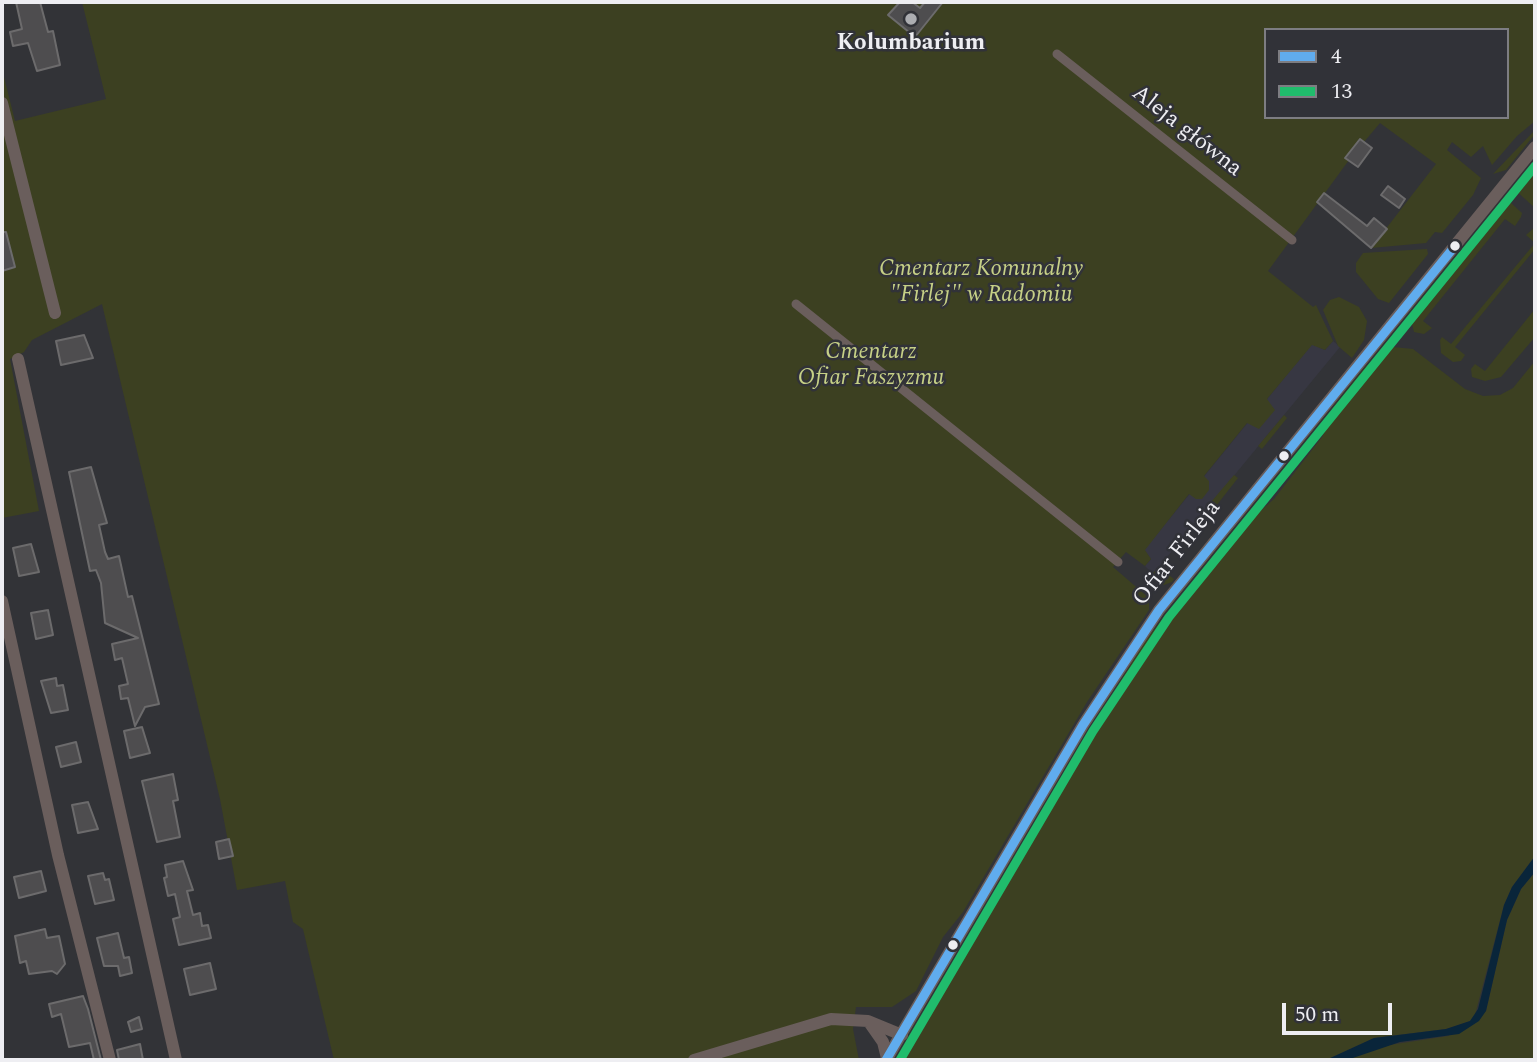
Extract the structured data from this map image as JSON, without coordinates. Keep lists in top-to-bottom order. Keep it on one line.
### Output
{"streets":{"street":["Aleja główna","Ofiar Firleja"]},"parks":["Cmentarz Komunalny \"Firlej\" w Radomiu","Cmentarz Ofiar Faszyzmu"],"places":["Kolumbarium"],"lines":["transit line 13","transit line 4"],"legend":["4","13"],"scale_bar":"50 m"}
